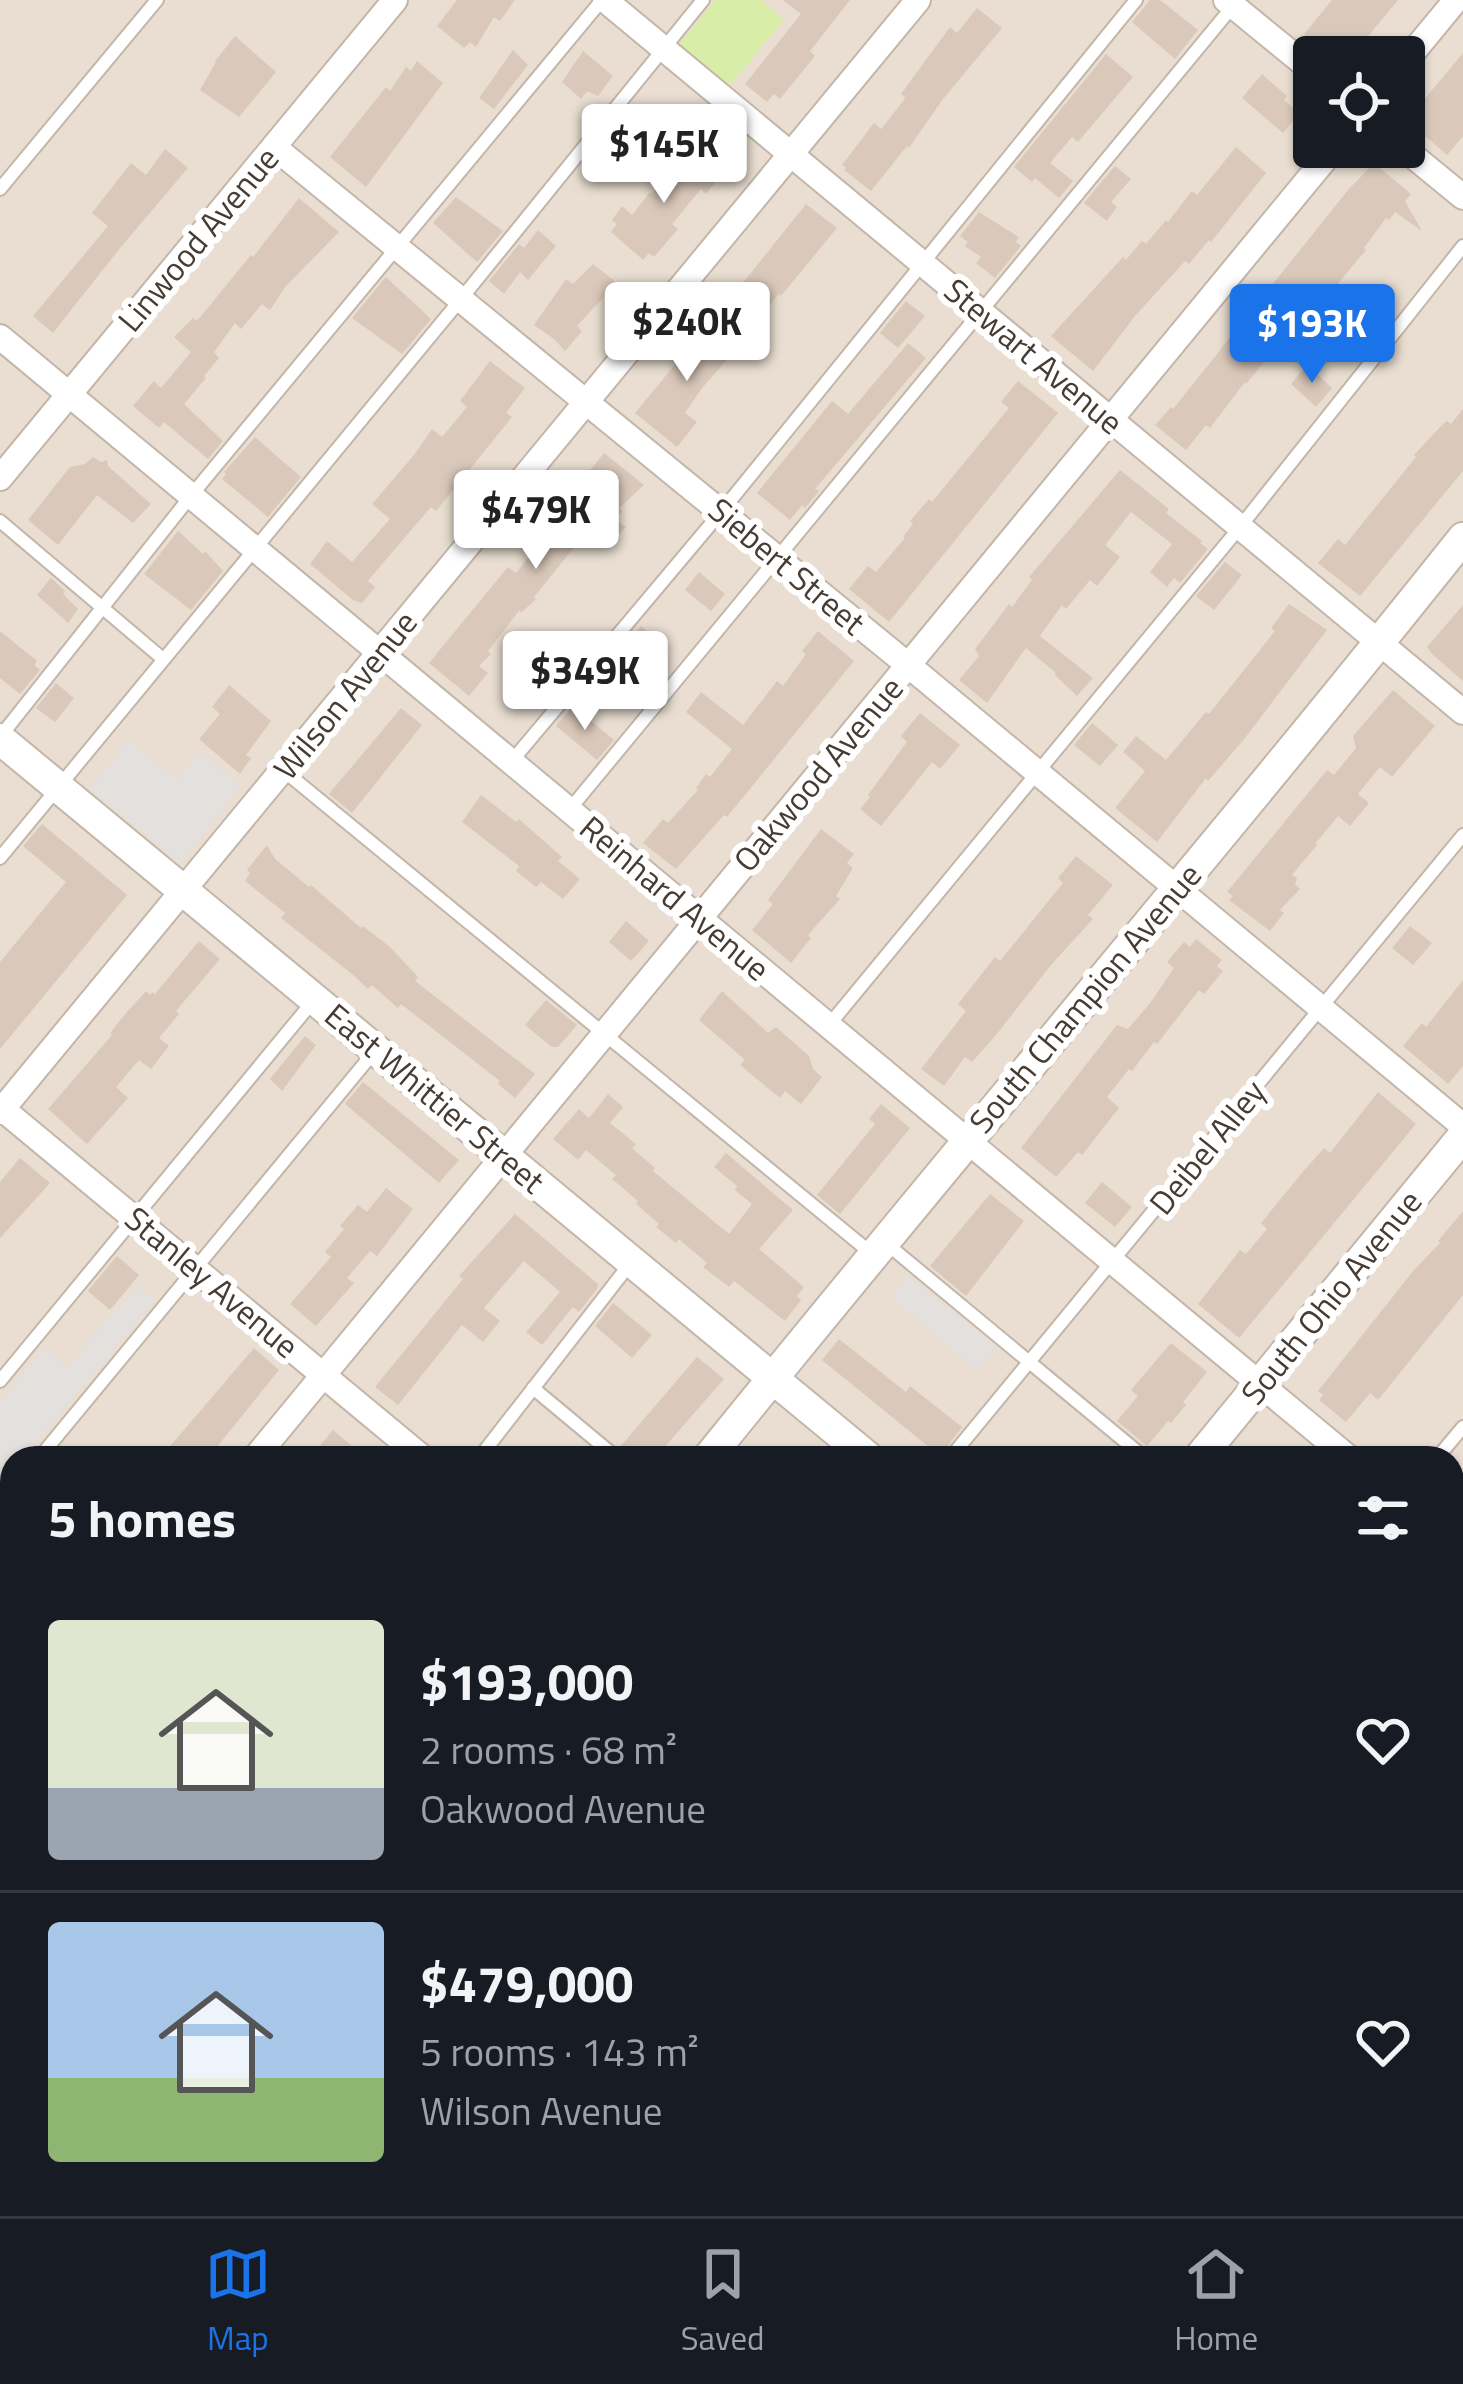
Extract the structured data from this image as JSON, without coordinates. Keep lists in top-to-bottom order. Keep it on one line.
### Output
{"streets":{"street":["Linwood Avenue","Stewart Avenue","Siebert Street","Wilson Avenue","Oakwood Avenue","Reinhard Avenue","South Champion Avenue","East Whittier Street","Stanley Avenue","South Ohio Avenue"],"lane":["Deibel Alley"]},"crossings":[["Linwood Avenue","Siebert Street"],["Linwood Avenue","Reinhard Avenue"],["Stewart Avenue","Wilson Avenue"],["Stewart Avenue","Oakwood Avenue"],["Stewart Avenue","South Champion Avenue"],["Siebert Street","Wilson Avenue"],["Siebert Street","Oakwood Avenue"],["Siebert Street","South Champion Avenue"],["Siebert Street","Deibel Alley"],["Wilson Avenue","Reinhard Avenue"],["Wilson Avenue","East Whittier Street"],["Wilson Avenue","Stanley Avenue"],["Oakwood Avenue","Reinhard Avenue"],["Oakwood Avenue","East Whittier Street"],["Oakwood Avenue","Stanley Avenue"],["Reinhard Avenue","South Champion Avenue"],["Reinhard Avenue","Deibel Alley"],["Reinhard Avenue","South Ohio Avenue"],["South Champion Avenue","East Whittier Street"]],"page":{"price":["$145K","$240K","$193K","$479K","$349K"],"heading":"5 homes","list":[{"name":"$193,000","note":"2 rooms · 68 m² · Oakwood Avenue"},{"name":"$479,000","note":"5 rooms · 143 m² · Wilson Avenue"}],"tabs":["Map","Saved","Home"]}}
